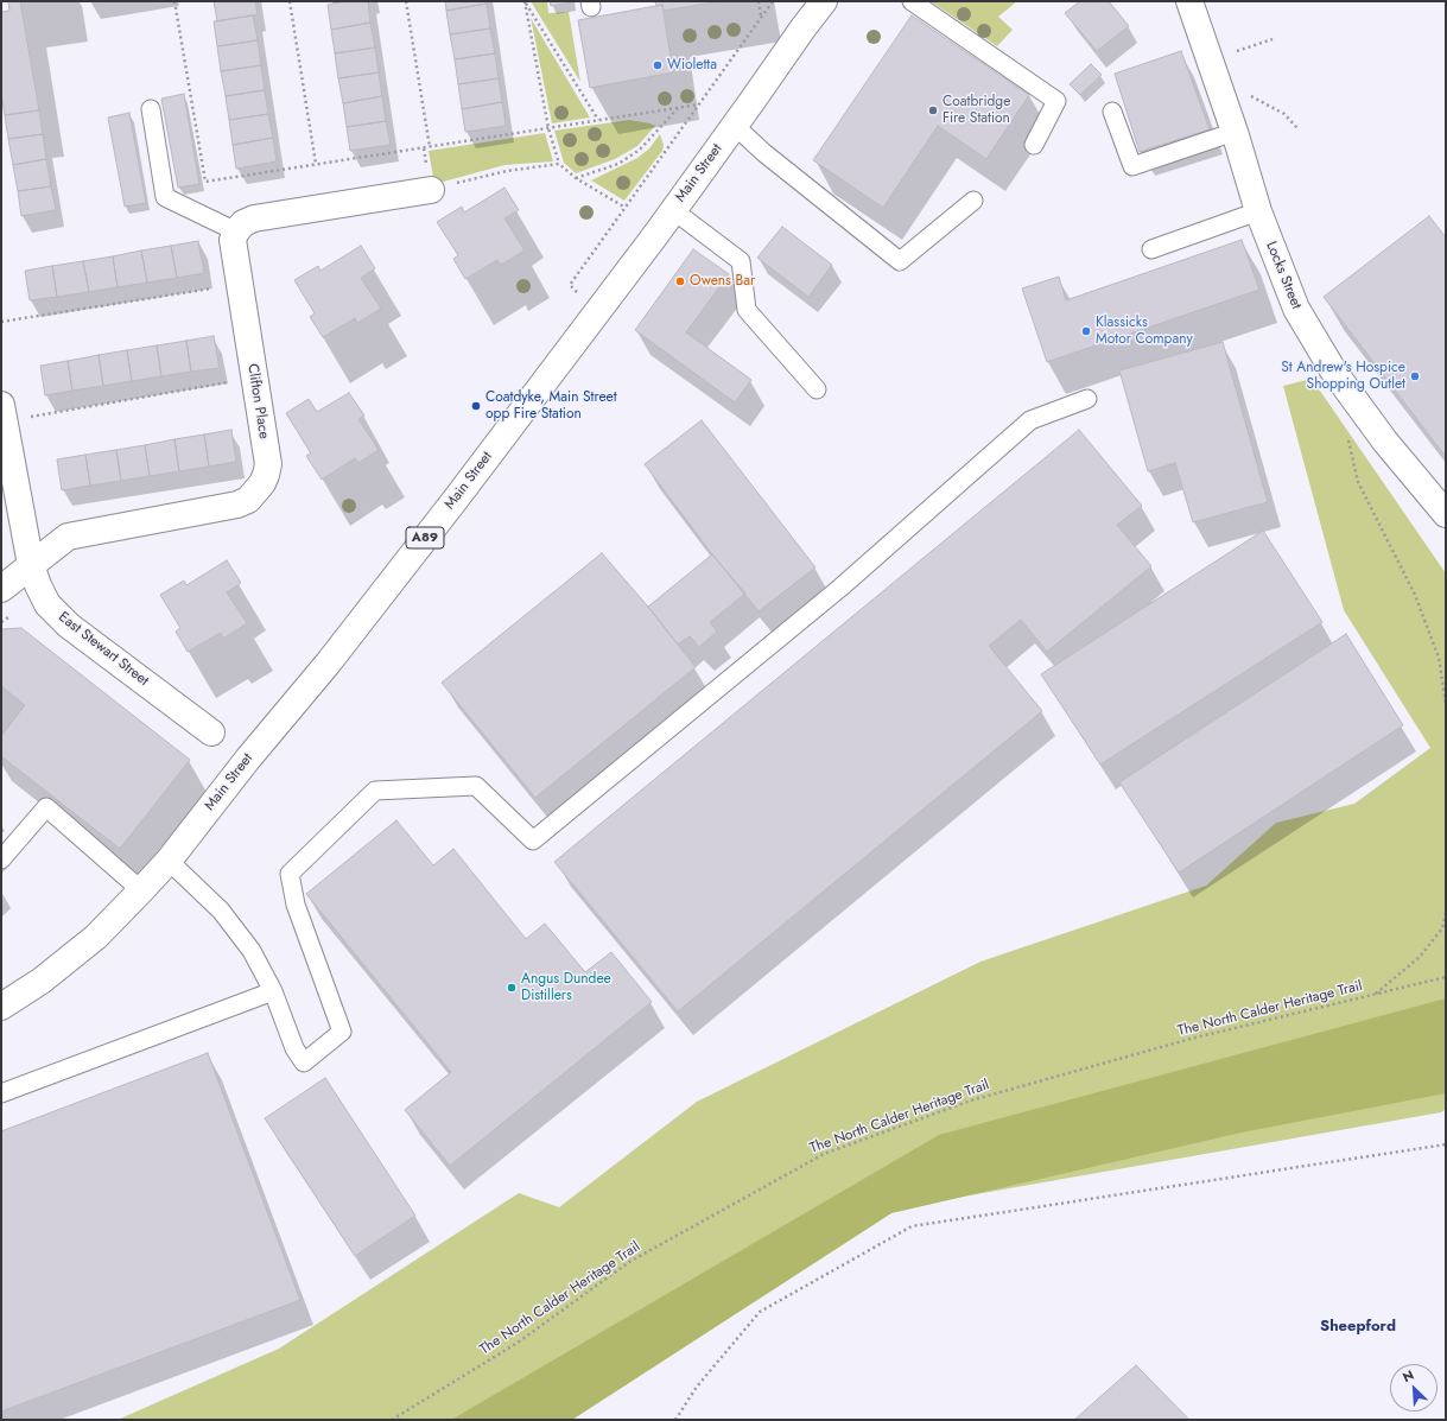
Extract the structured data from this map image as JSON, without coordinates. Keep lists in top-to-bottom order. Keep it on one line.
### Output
{"streets":{"main road":["Main Street","Locks Street","Clifton Place","A89","East Stewart Street"],"path":["The North Calder Heritage Trail"]},"crossings":[["Clifton Place","East Stewart Street"]],"districts":["Sheepford"],"places":["Wioletta","Coatbridge Fire Station","Owens Bar","Klassicks Motor Company","St Andrew's Hospice Shopping Outlet","Coatdyke, Main Street opp Fire Station","Angus Dundee Distillers"],"north":"top left"}
